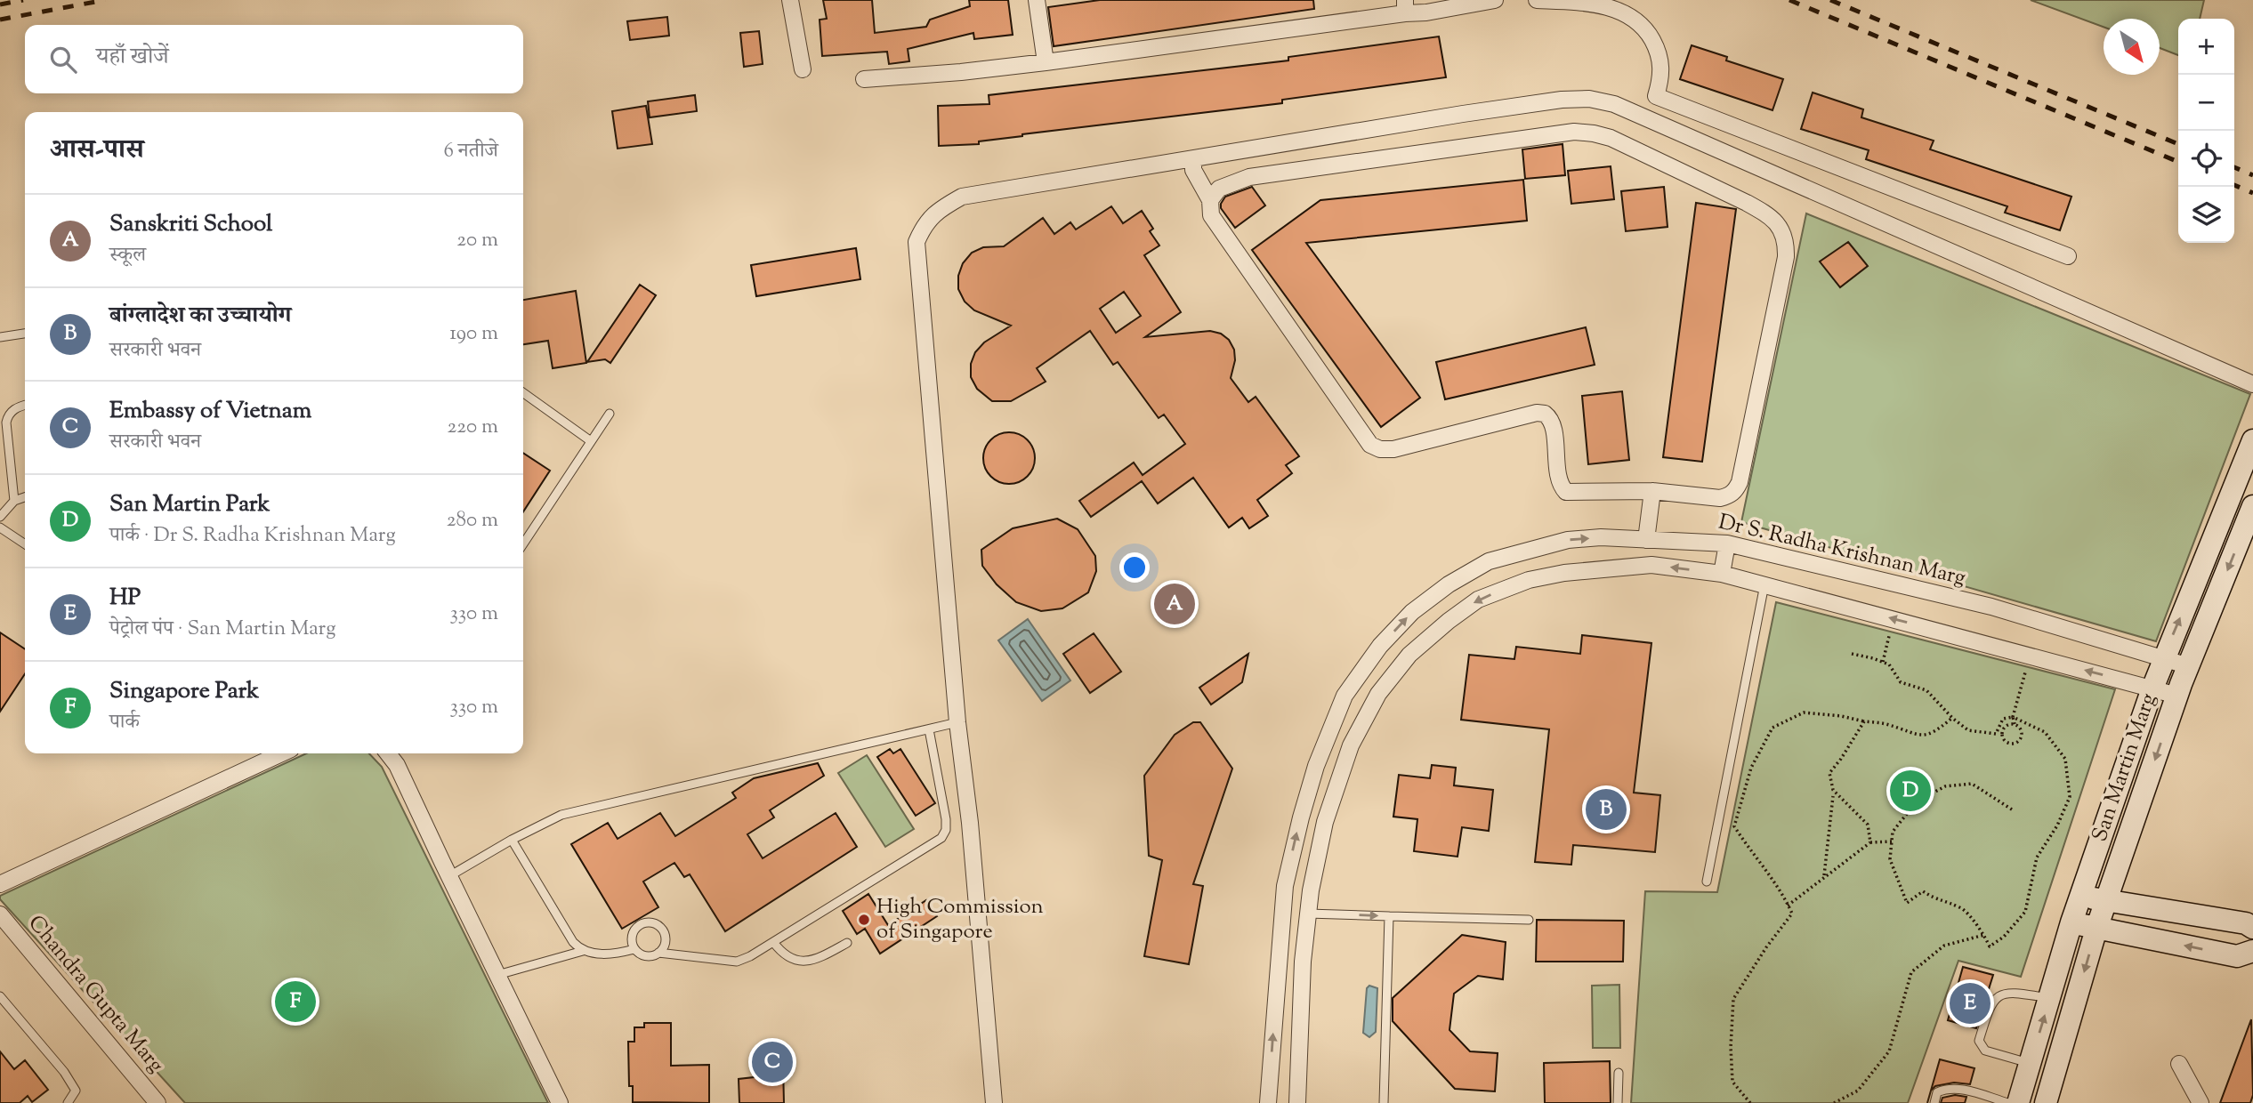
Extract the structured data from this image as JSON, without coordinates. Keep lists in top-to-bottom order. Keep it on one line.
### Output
{"streets":{"street":["Dr S. Radha Krishnan Marg","San Martin Marg","Chandra Gupta Marg"]},"crossings":[["Dr S. Radha Krishnan Marg","San Martin Marg"]],"places":["High Commission of Singapore"],"north":"bottom right","page":{"map_buttons":["+","−"],"search":"यहाँ खोजें","heading":["आस-पास","6 नतीजे"],"list":[{"mark":"A","name":"Sanskriti School","note":"स्कूल","value":"20 m"},{"mark":"B","name":"बांग्लादेश का उच्चायोग","note":"सरकारी भवन","value":"190 m"},{"mark":"C","name":"Embassy of Vietnam","note":"सरकारी भवन","value":"220 m"},{"mark":"D","name":"San Martin Park","note":"पार्क · Dr S. Radha Krishnan Marg","value":"280 m"},{"mark":"E","name":"HP","note":"पेट्रोल पंप · San Martin Marg","value":"330 m"},{"mark":"F","name":"Singapore Park","note":"पार्क","value":"330 m"}],"pins":["A","D","B","F","E","C"]}}
